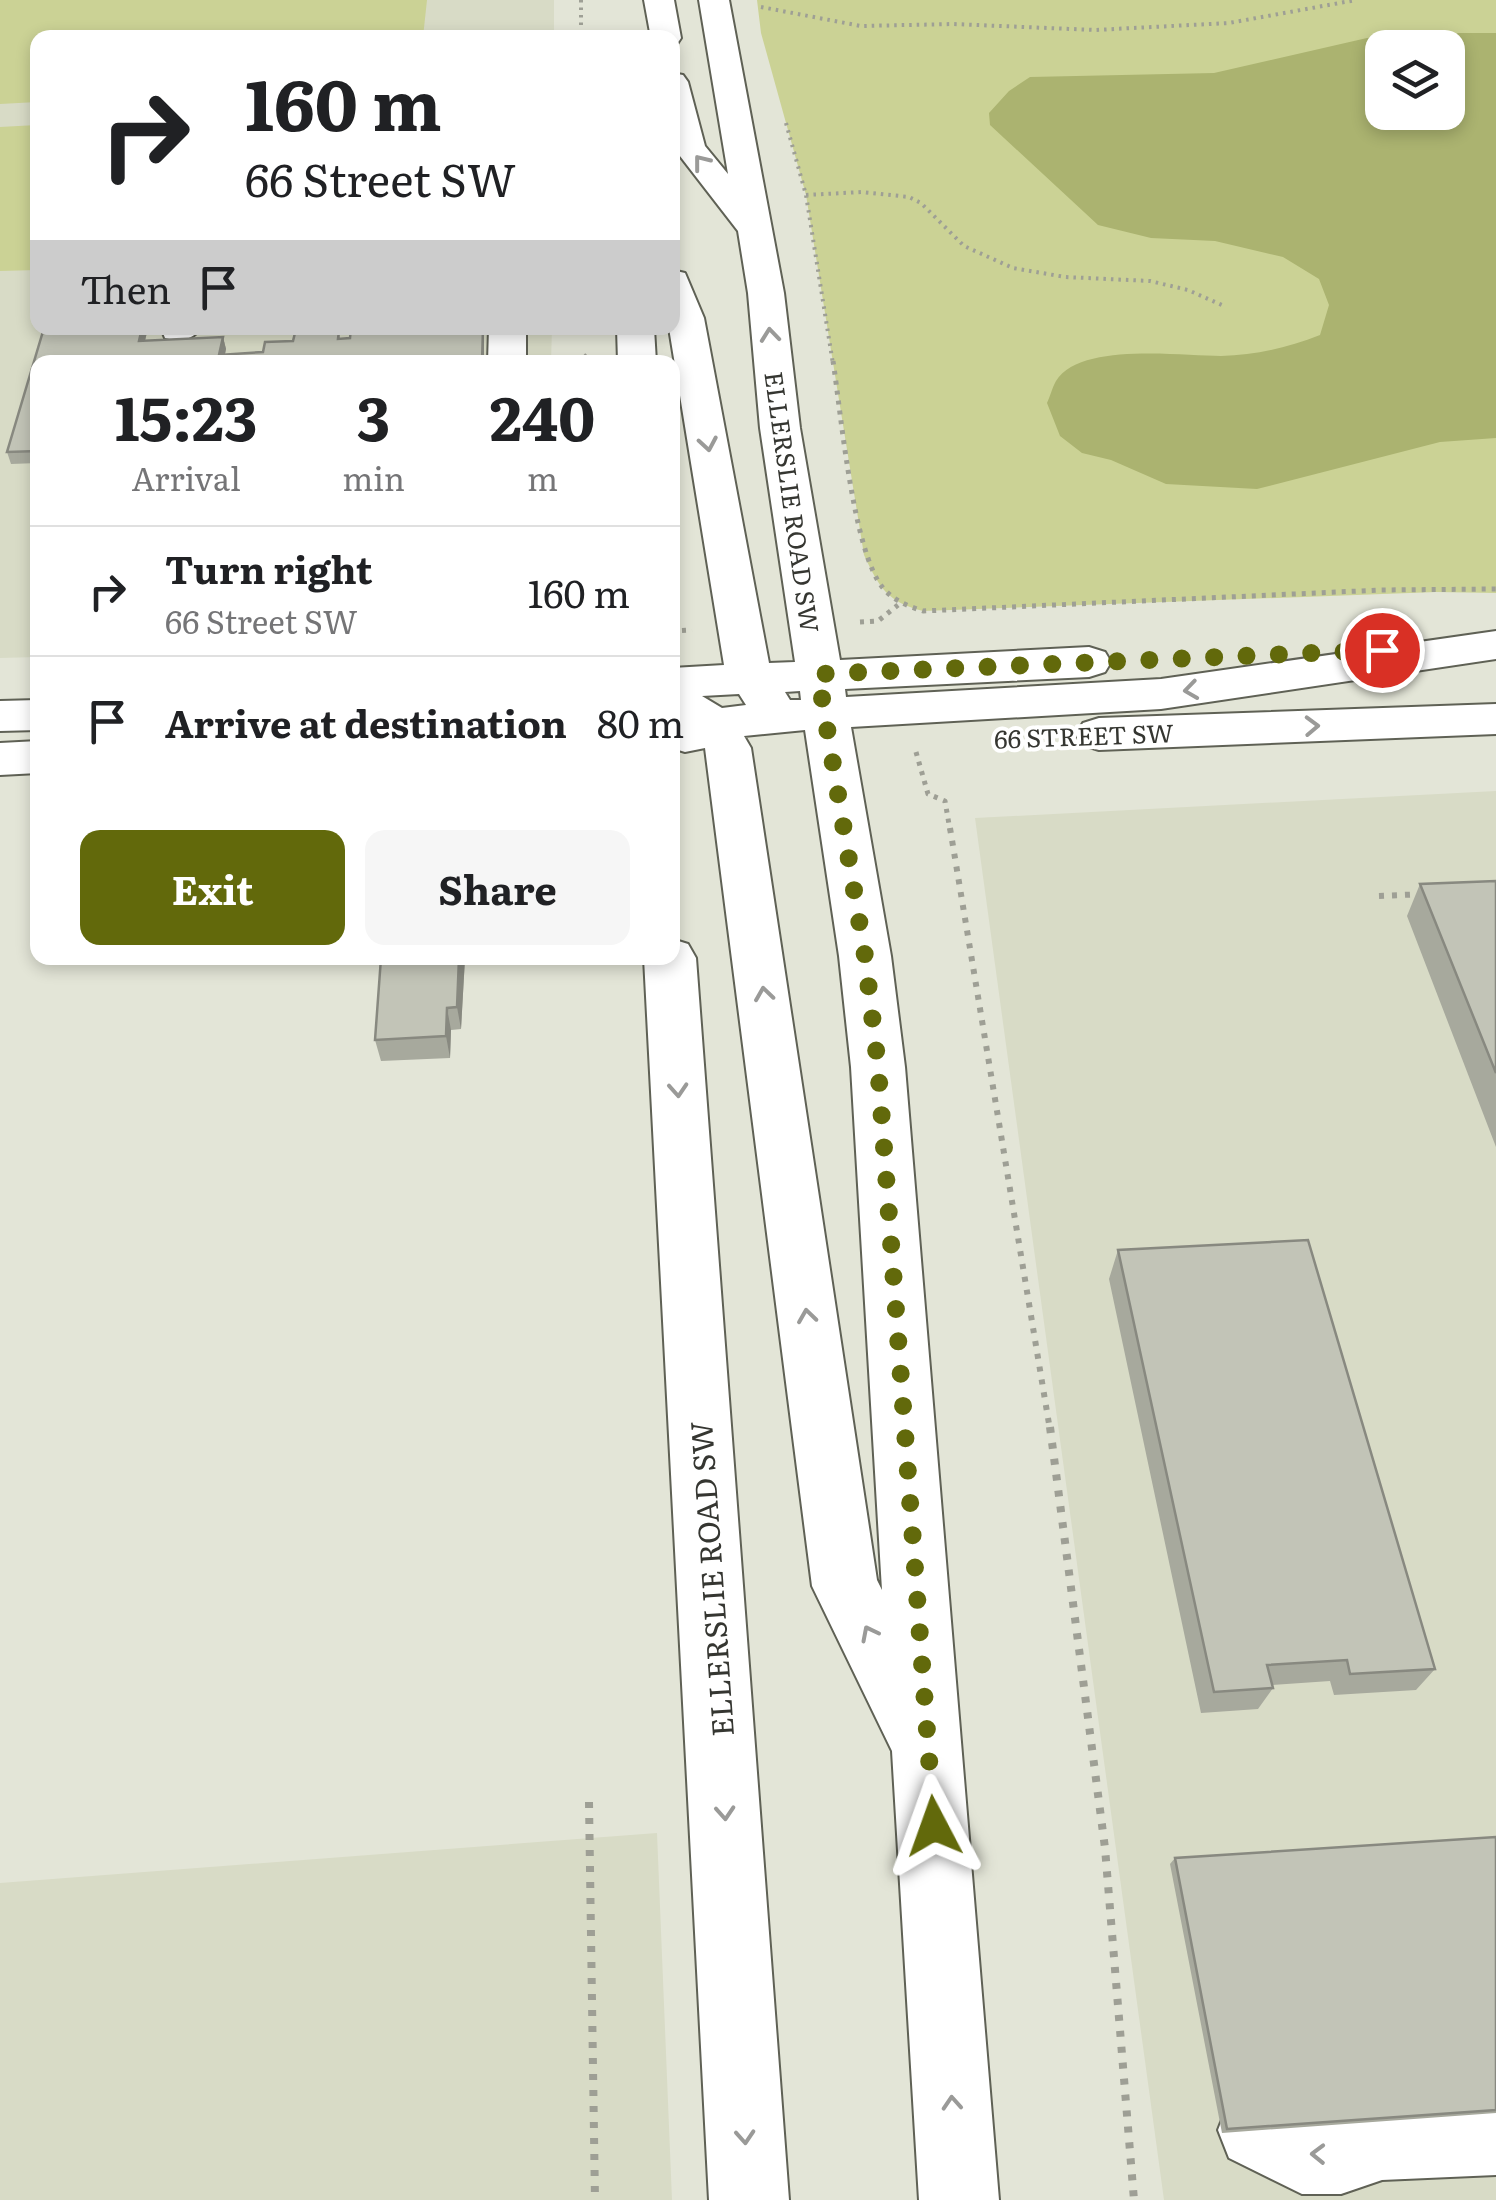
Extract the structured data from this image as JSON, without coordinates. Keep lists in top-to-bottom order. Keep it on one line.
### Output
{"streets":{"main road":["ELLERSLIE ROAD SW","66 STREET SW"]},"crossings":[["ELLERSLIE ROAD SW","66 STREET SW"]],"page":{"turn":["160 m","66 Street SW"],"then":"Then","eta":["15:23","Arrival","3","min","240","m"],"list":[{"name":"Turn right","note":"66 Street SW","value":"160 m"},{"name":"Arrive at destination","value":"80 m"}],"buttons":["Exit","Share"]}}
